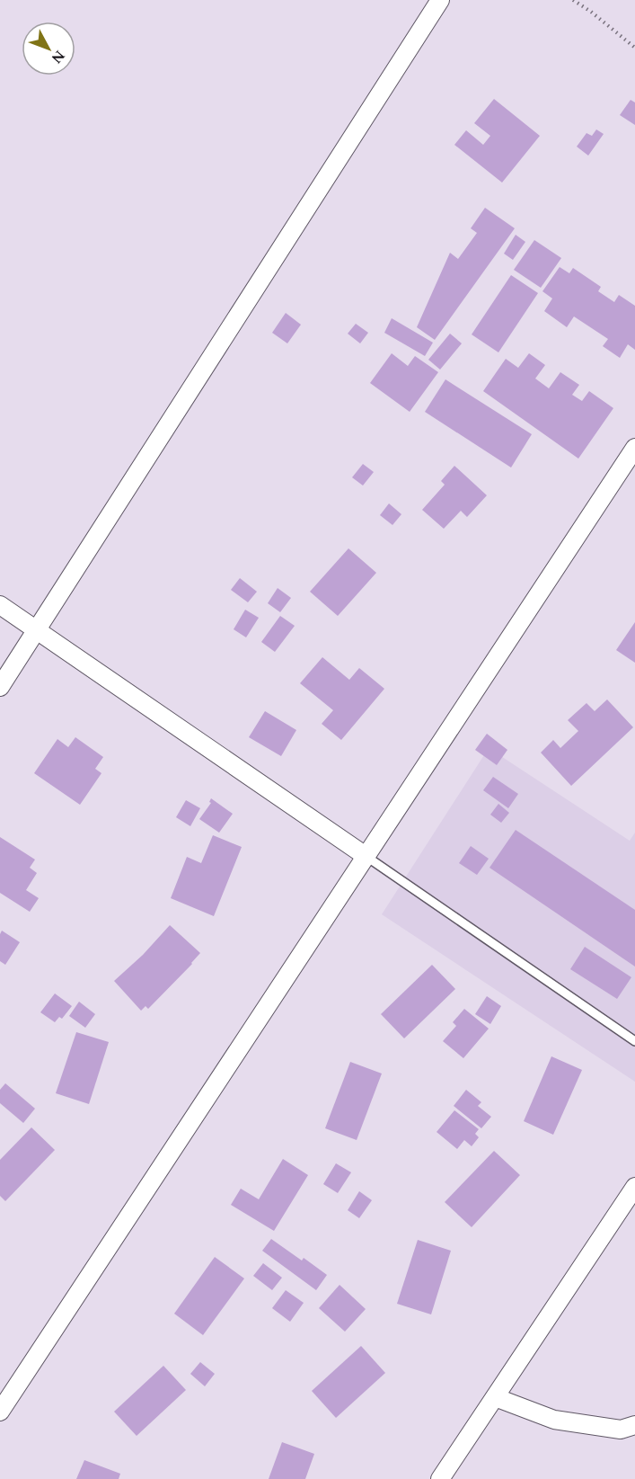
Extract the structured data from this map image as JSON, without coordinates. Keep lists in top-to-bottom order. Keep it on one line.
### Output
{"north":"bottom right"}
